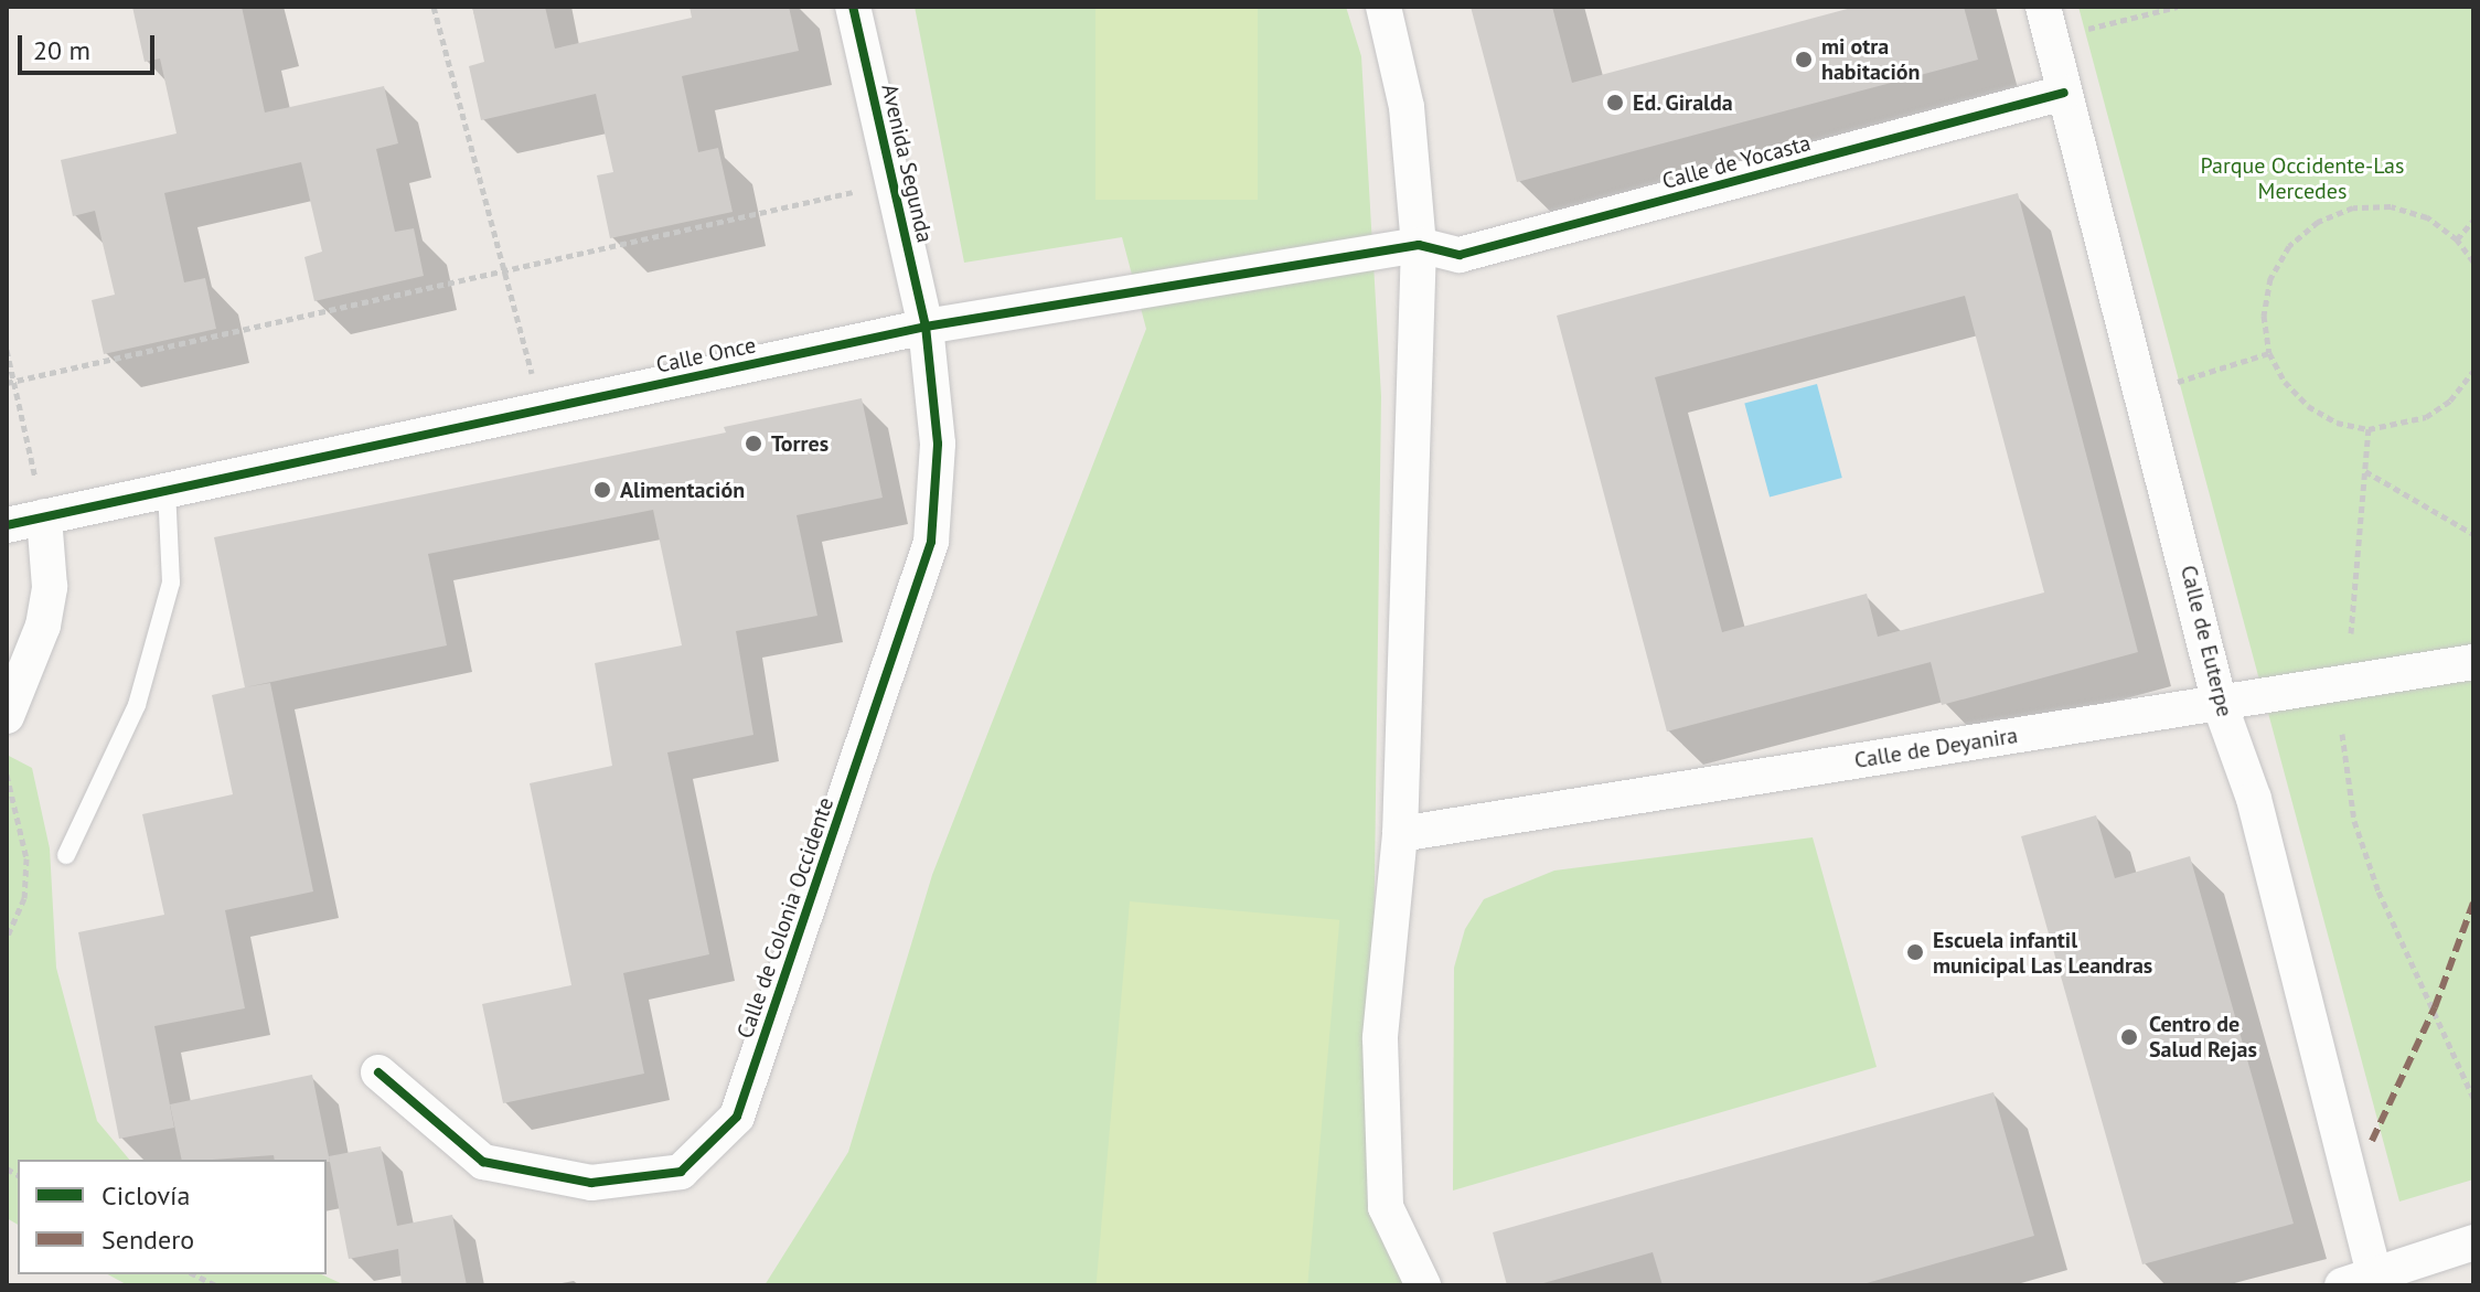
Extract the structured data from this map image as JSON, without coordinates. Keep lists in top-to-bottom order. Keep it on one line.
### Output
{"streets":{"street":["Calle de Yocasta","Avenida Segunda","Calle Once","Calle de Euterpe","Calle de Deyanira","Calle de Colonia Occidente"]},"crossings":[["Calle de Yocasta","Calle Once"],["Calle de Yocasta","Calle de Euterpe"],["Avenida Segunda","Calle Once"],["Avenida Segunda","Calle de Colonia Occidente"],["Calle Once","Calle de Colonia Occidente"],["Calle de Euterpe","Calle de Deyanira"]],"parks":["Parque Occidente-Las Mercedes"],"places":["mi otra habitación","Ed. Giralda","Torres","Alimentación","Escuela infantil municipal Las Leandras","Centro de Salud Rejas"],"legend":["Ciclovía","Sendero"],"scale_bar":"20 m"}
